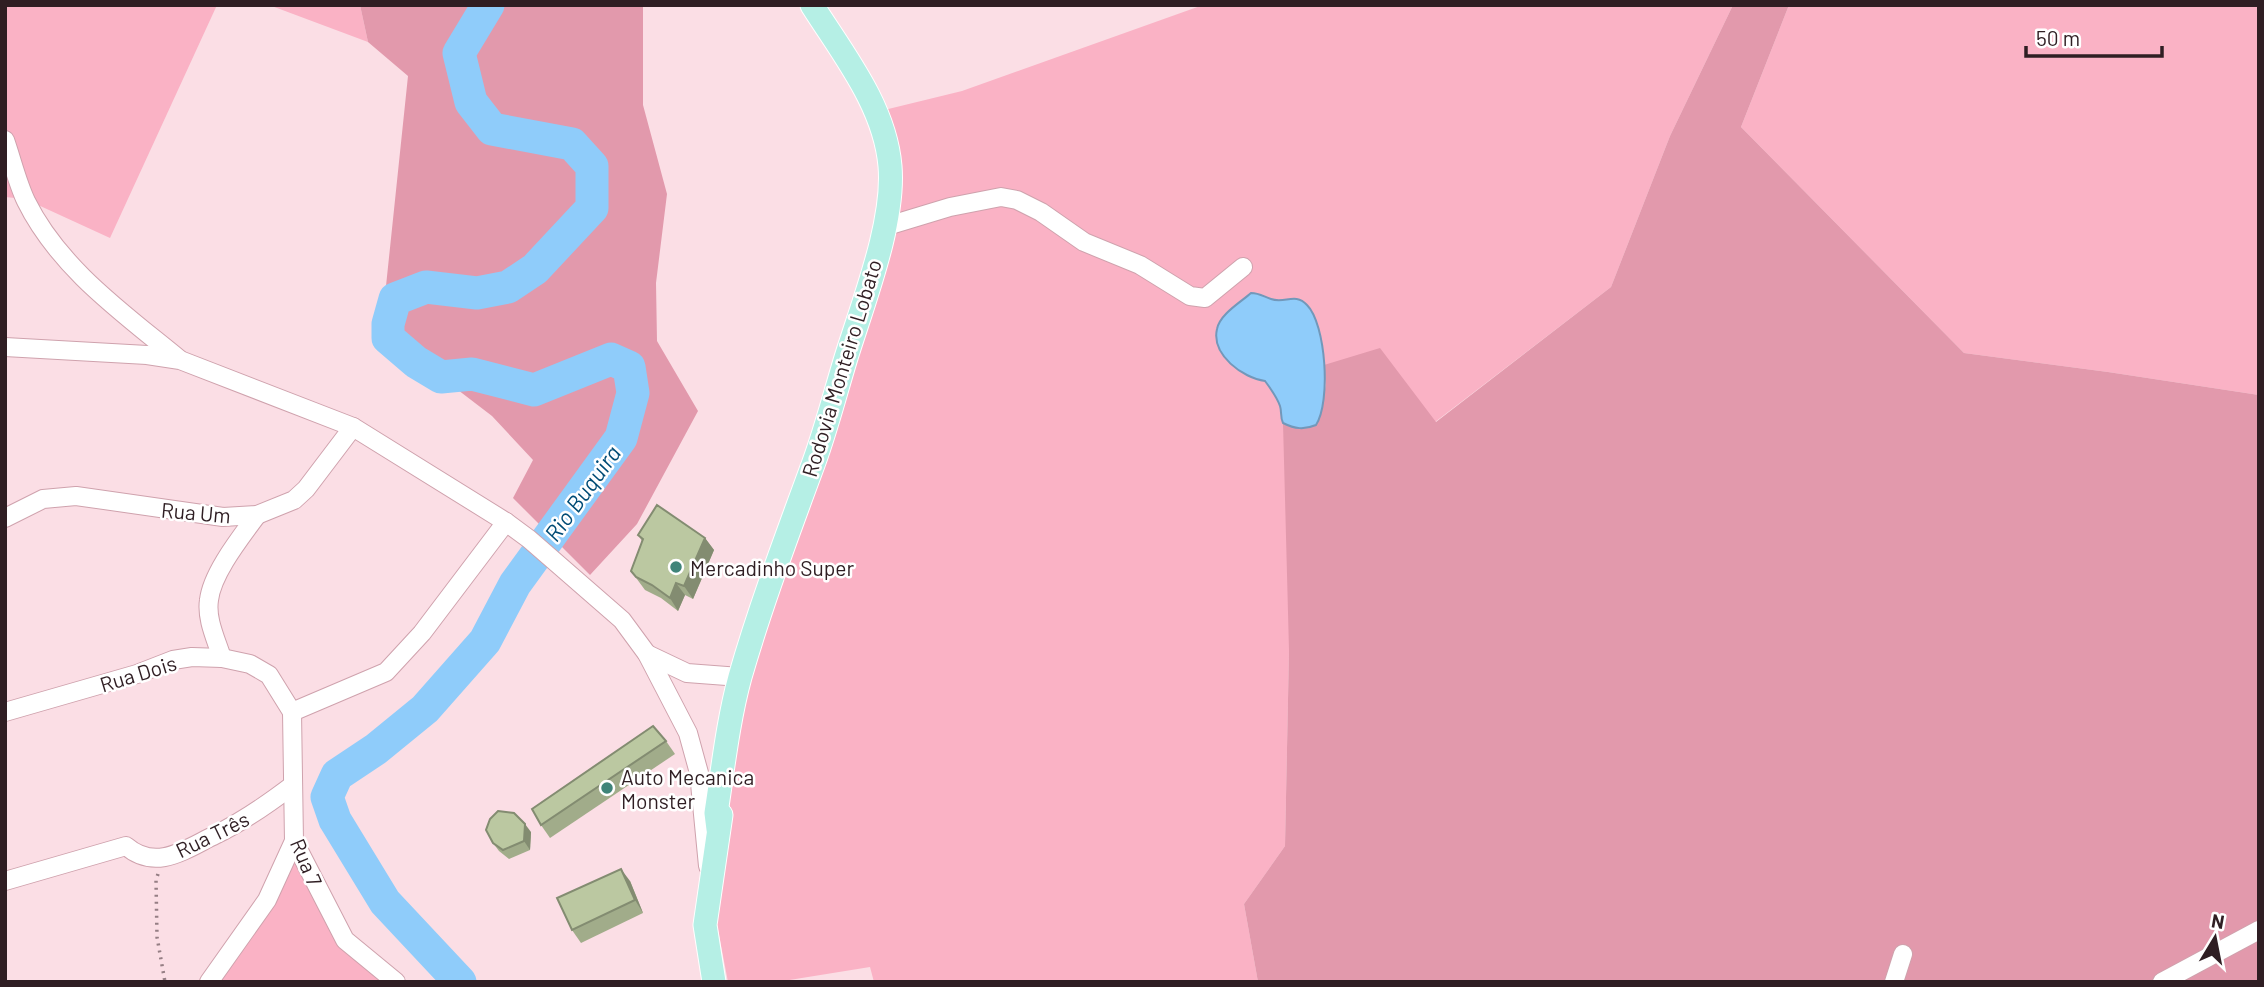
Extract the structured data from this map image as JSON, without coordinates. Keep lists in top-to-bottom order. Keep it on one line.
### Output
{"streets":{"main road":["Rodovia Monteiro Lobato"],"street":["Rua Um","Rua Dois","Rua Três","Rua 7"]},"crossings":[["Rua Dois","Rua 7"],["Rua Três","Rua 7"]],"water":["Rio Buquira"],"places":["Mercadinho Super","Auto Mecanica Monster"],"scale_bar":"50 m","north":"top"}
